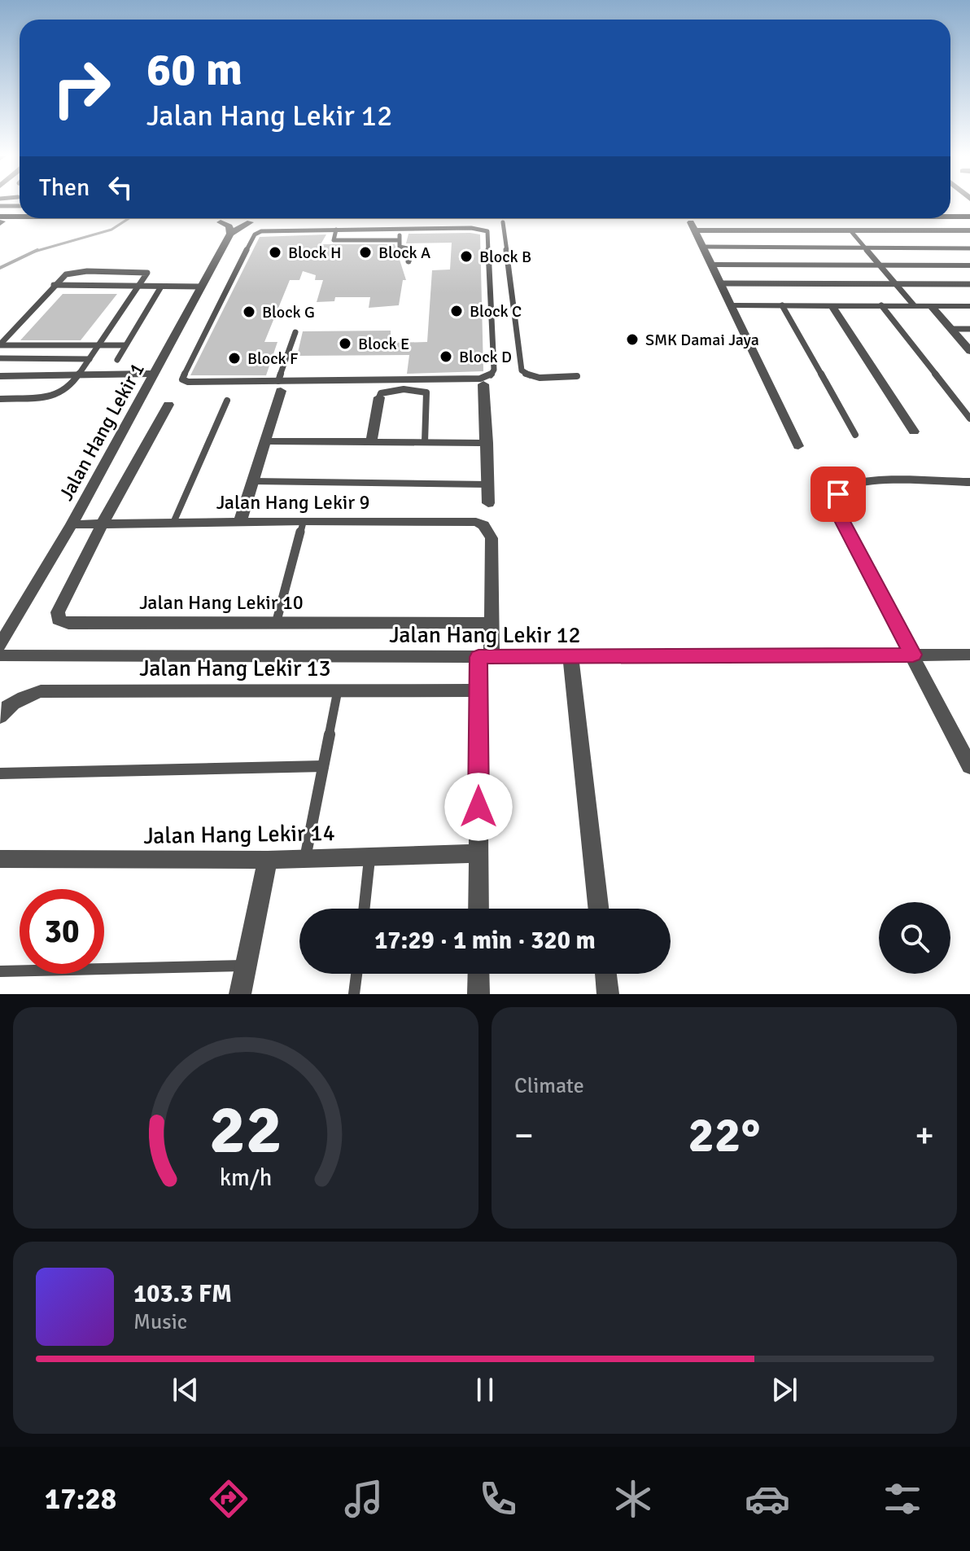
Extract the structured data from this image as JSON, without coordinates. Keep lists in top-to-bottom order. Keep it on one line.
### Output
{"streets":{"street":["Jalan Hang Lekir 1","Jalan Hang Lekir 9","Jalan Hang Lekir 10","Jalan Hang Lekir 12","Jalan Hang Lekir 13","Jalan Hang Lekir 14"]},"crossings":[["Jalan Hang Lekir 1","Jalan Hang Lekir 9"],["Jalan Hang Lekir 9","Jalan Hang Lekir 10"]],"places":["Block H","Block A","Block B","Block C","Block G","SMK Damai Jaya","Block E","Block D","Block F"],"page":{"turn":["60 m","Jalan Hang Lekir 12"],"then":"Then","limit":"30","trip":"17:29 · 1 min · 320 m","tile":"Climate","heat":["−","22°","+"],"song":["103.3 FM","Music"],"tabs":"17:28","gauge":["22","km/h"]}}
